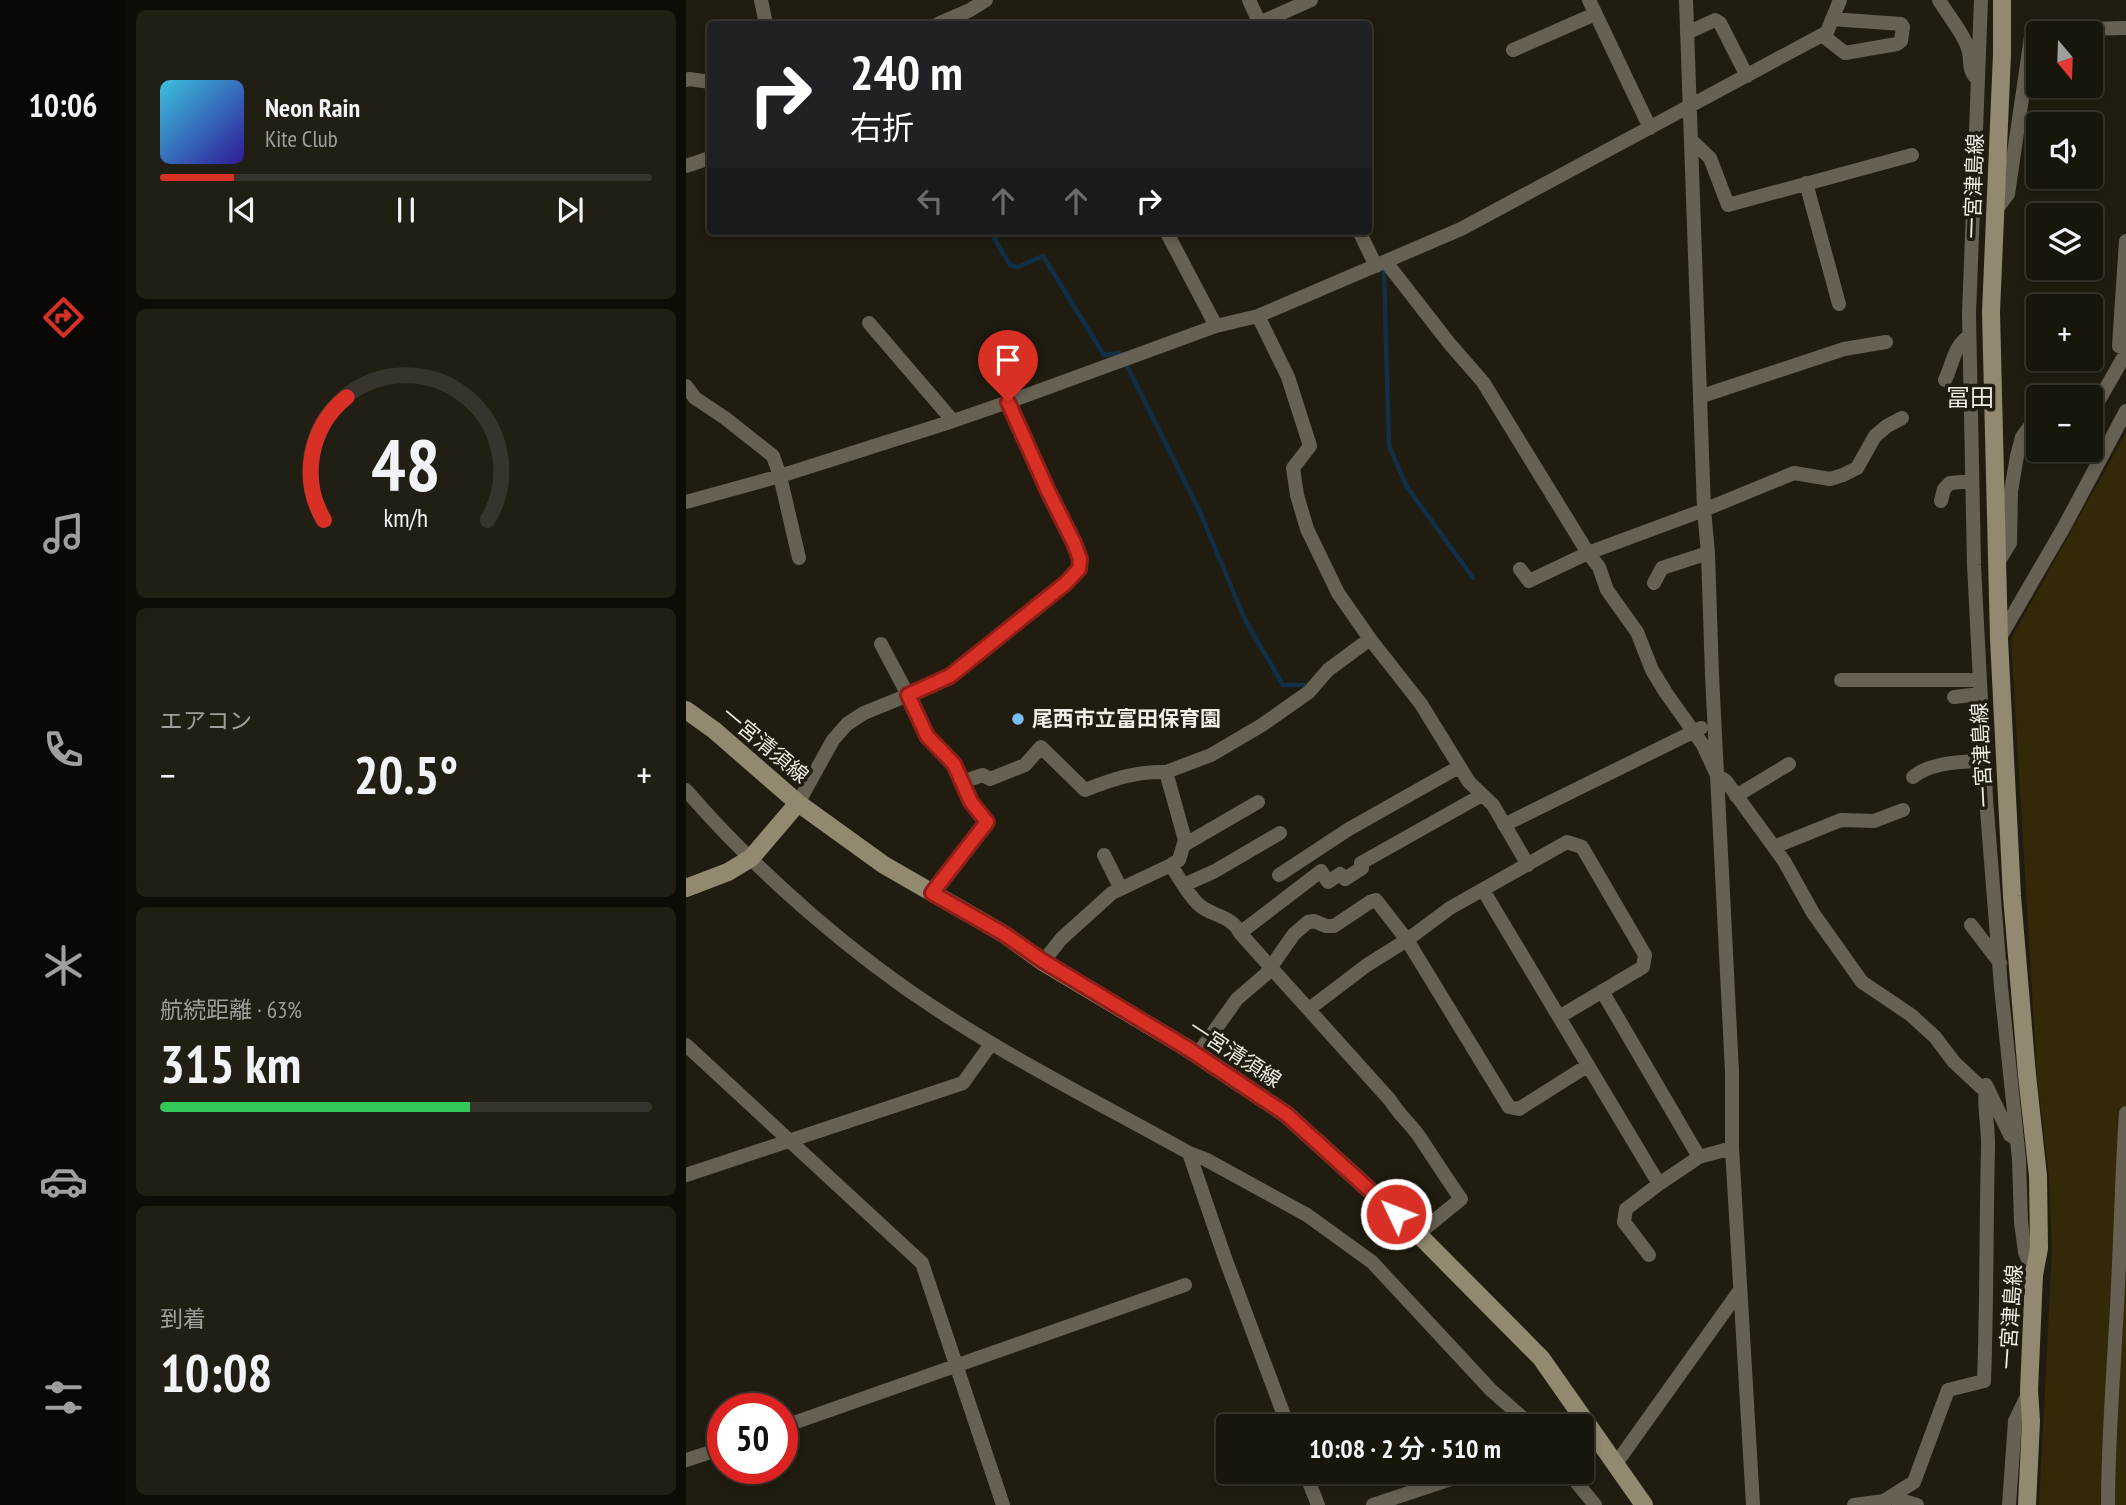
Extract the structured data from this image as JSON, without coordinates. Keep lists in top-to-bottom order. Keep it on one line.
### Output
{"streets":{"main road":["一宮津島線","一宮清須線"]},"districts":["冨田"],"places":["尾西市立富田保育園"],"north":"bottom","page":{"tabs":"10:06","map_buttons":["+","−"],"turn":["240 m","右折"],"song":["Neon Rain","Kite Club"],"tile":["エアコン",["航続距離 · 63%","315 km"],["到着","10:08"]],"heat":["−","20.5°","+"],"limit":"50","trip":"10:08 · 2 分 · 510 m","gauge":["48","km/h"]}}
